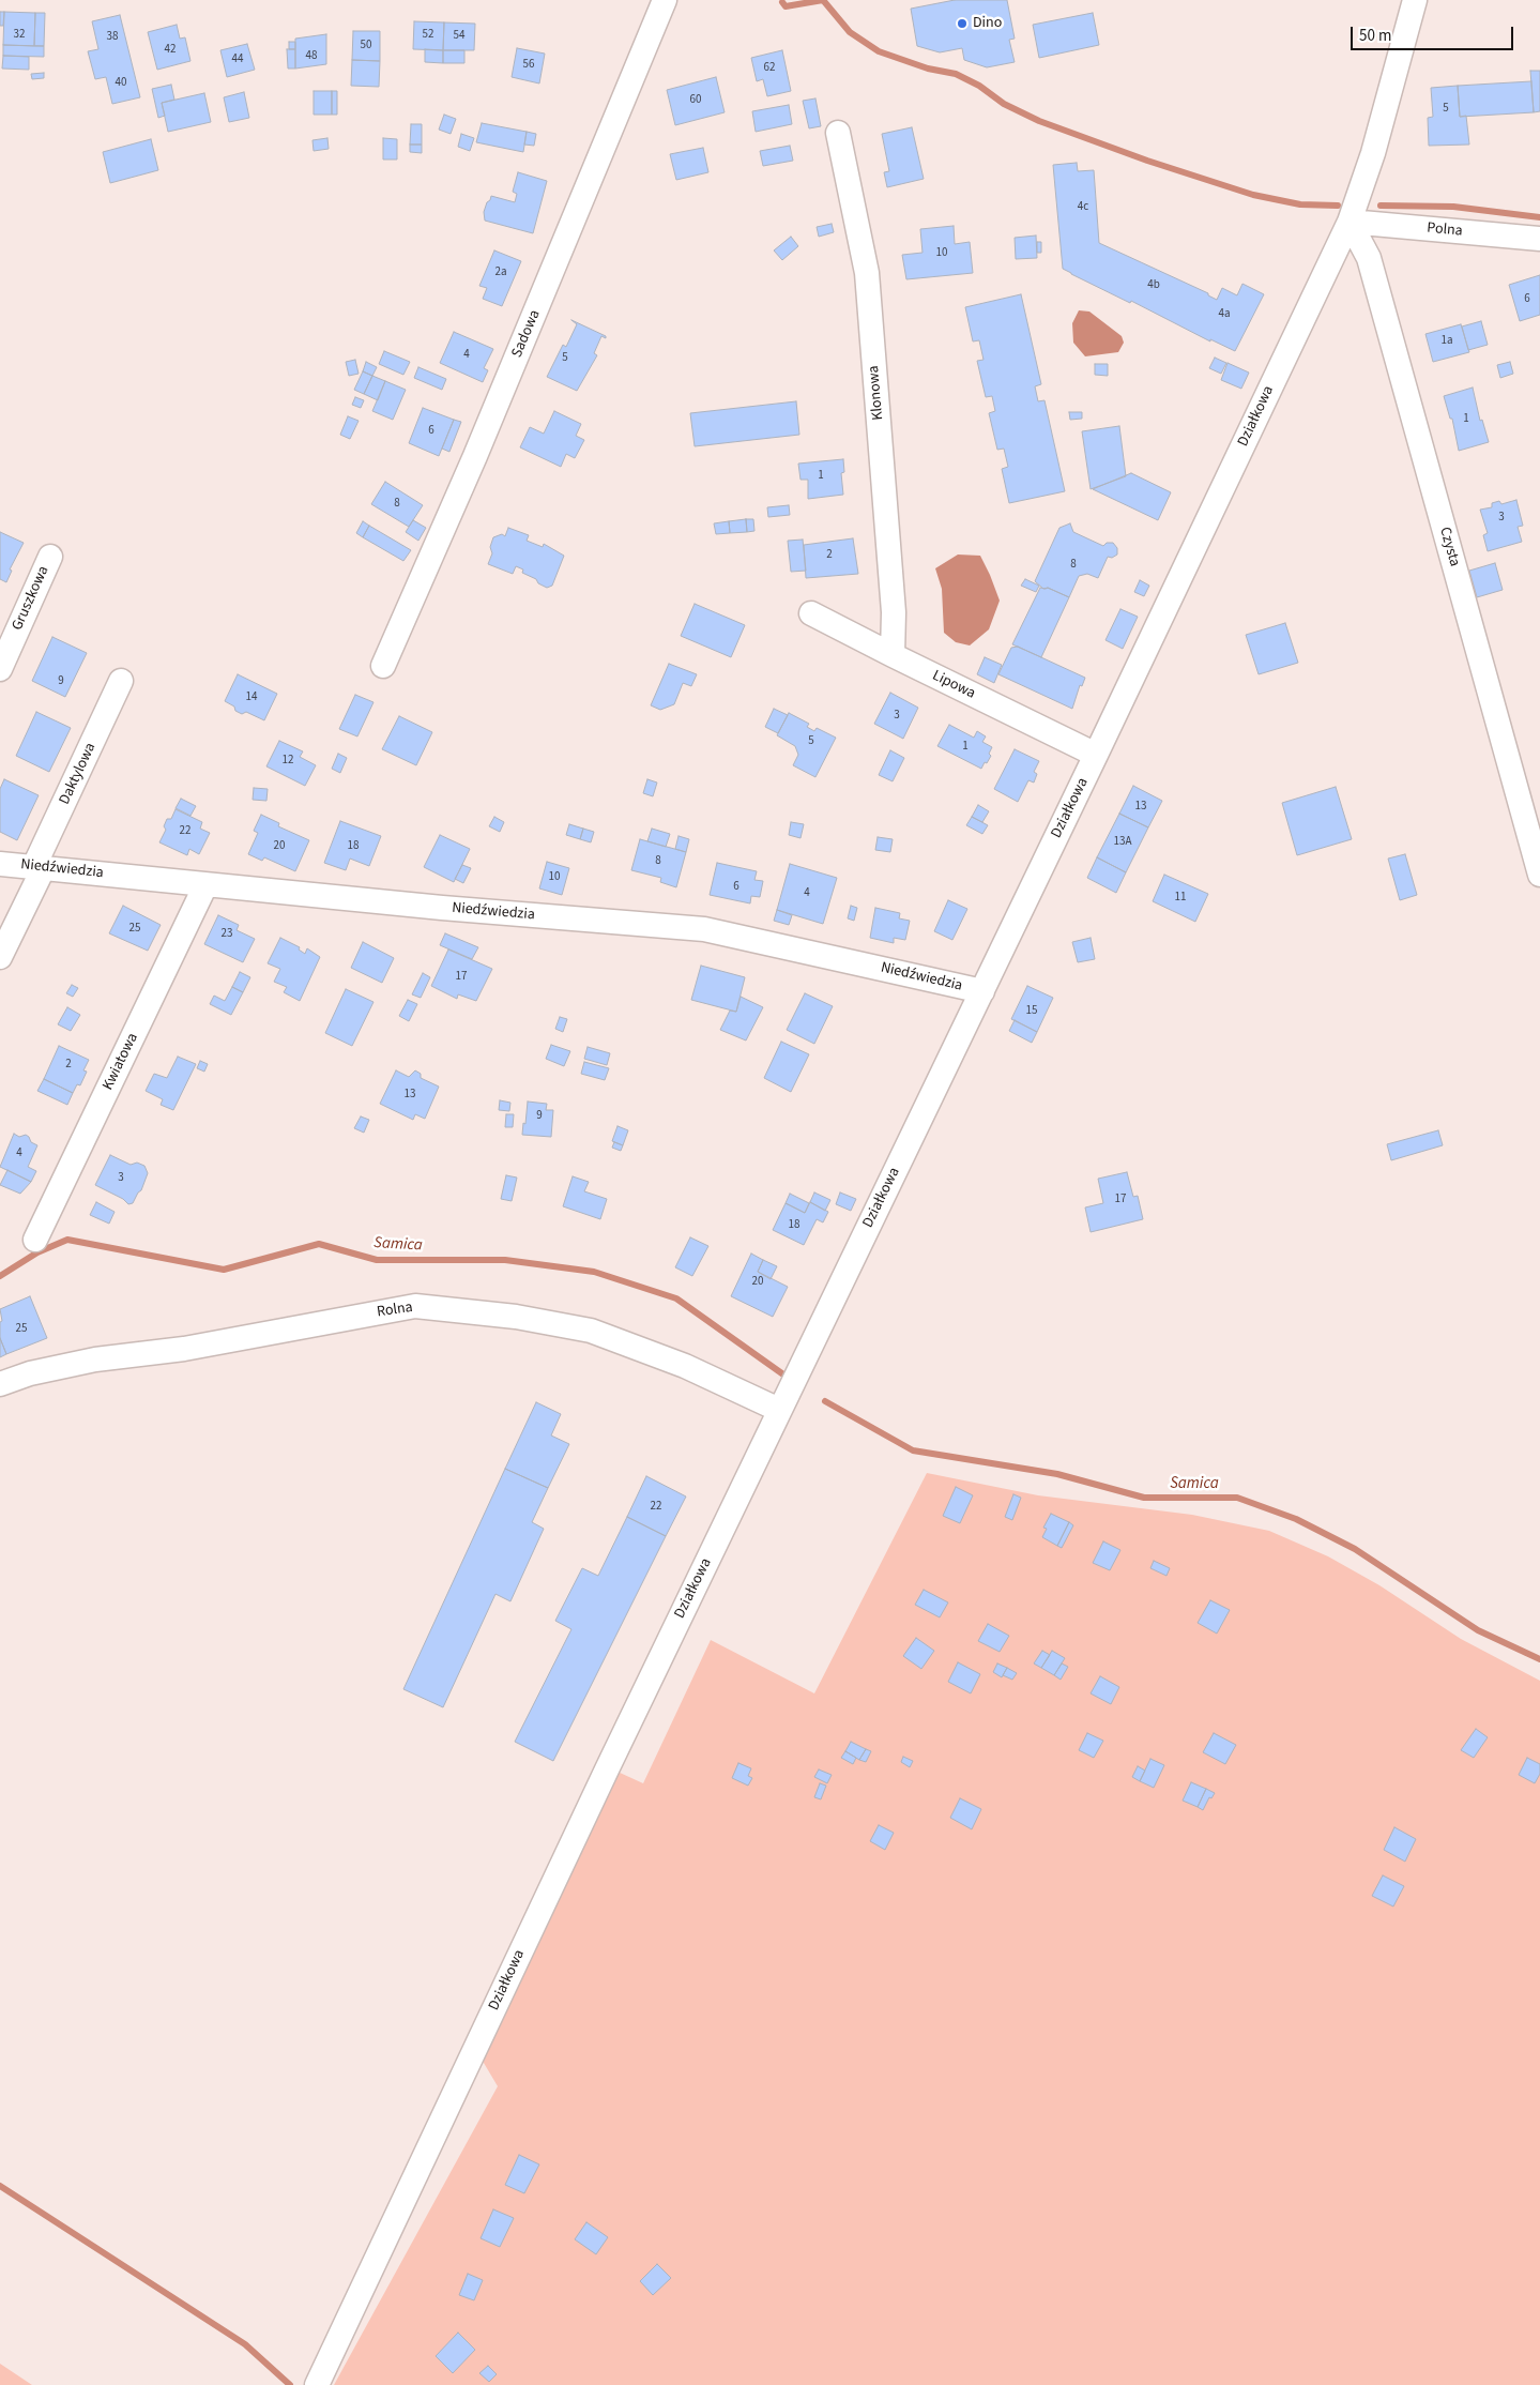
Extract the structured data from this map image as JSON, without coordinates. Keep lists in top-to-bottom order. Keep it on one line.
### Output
{"streets":{"street":["Polna","Sadowa","Klonowa","Działkowa","Czysta","Gruszkowa","Lipowa","Daktylowa","Niedźwiedzia","Kwiatowa","Rolna"]},"crossings":[["Polna","Działkowa"],["Polna","Czysta"],["Klonowa","Lipowa"],["Działkowa","Czysta"],["Działkowa","Lipowa"],["Działkowa","Niedźwiedzia"],["Działkowa","Rolna"],["Daktylowa","Niedźwiedzia"],["Niedźwiedzia","Kwiatowa"]],"water":["Samica"],"places":["Dino"],"house_numbers":["32","52","54","38","50","42","48","44","56","62","40","60","5","4c","10","2a","4b","6","4a","1a","4","5","1","6","1","8","3","2","8","9","14","3","5","1","12","13","22","13A","20","18","8","10","6","4","11","25","23","17","15","2","13","9","4","3","17","18","20","25","22"],"scale_bar":"50 m"}
